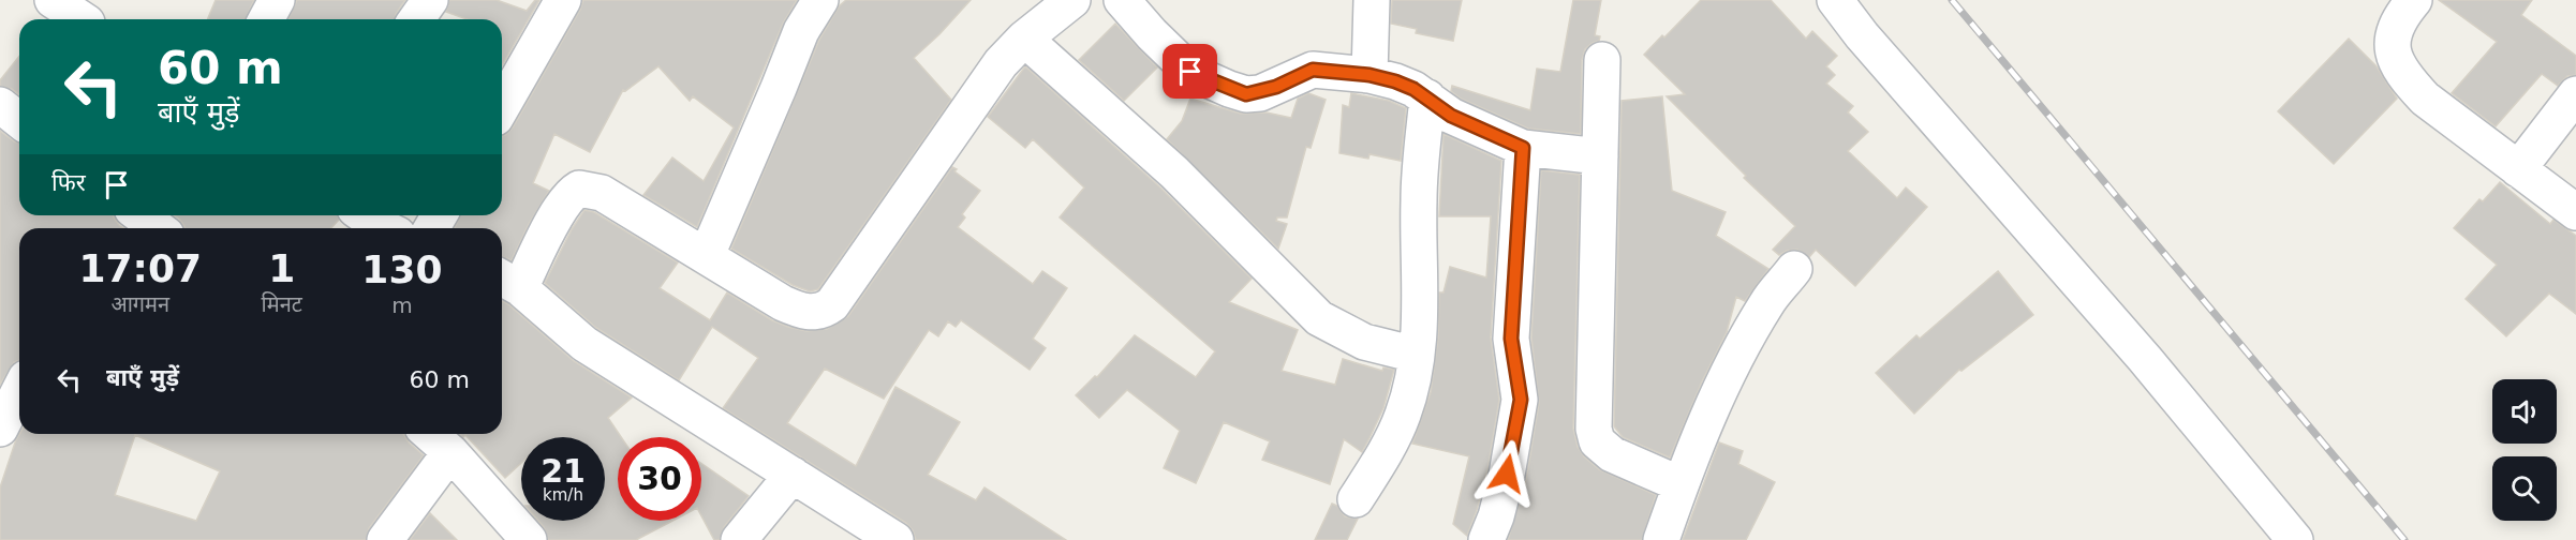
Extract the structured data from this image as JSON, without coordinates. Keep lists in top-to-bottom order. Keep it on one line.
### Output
{"page":{"turn":["60 m","बाएँ मुड़ें"],"then":"फिर","eta":["17:07","आगमन","1","मिनट","130","m"],"list":[{"name":"बाएँ मुड़ें","value":"60 m"}],"speed":"21 km/h","limit":"30"}}
